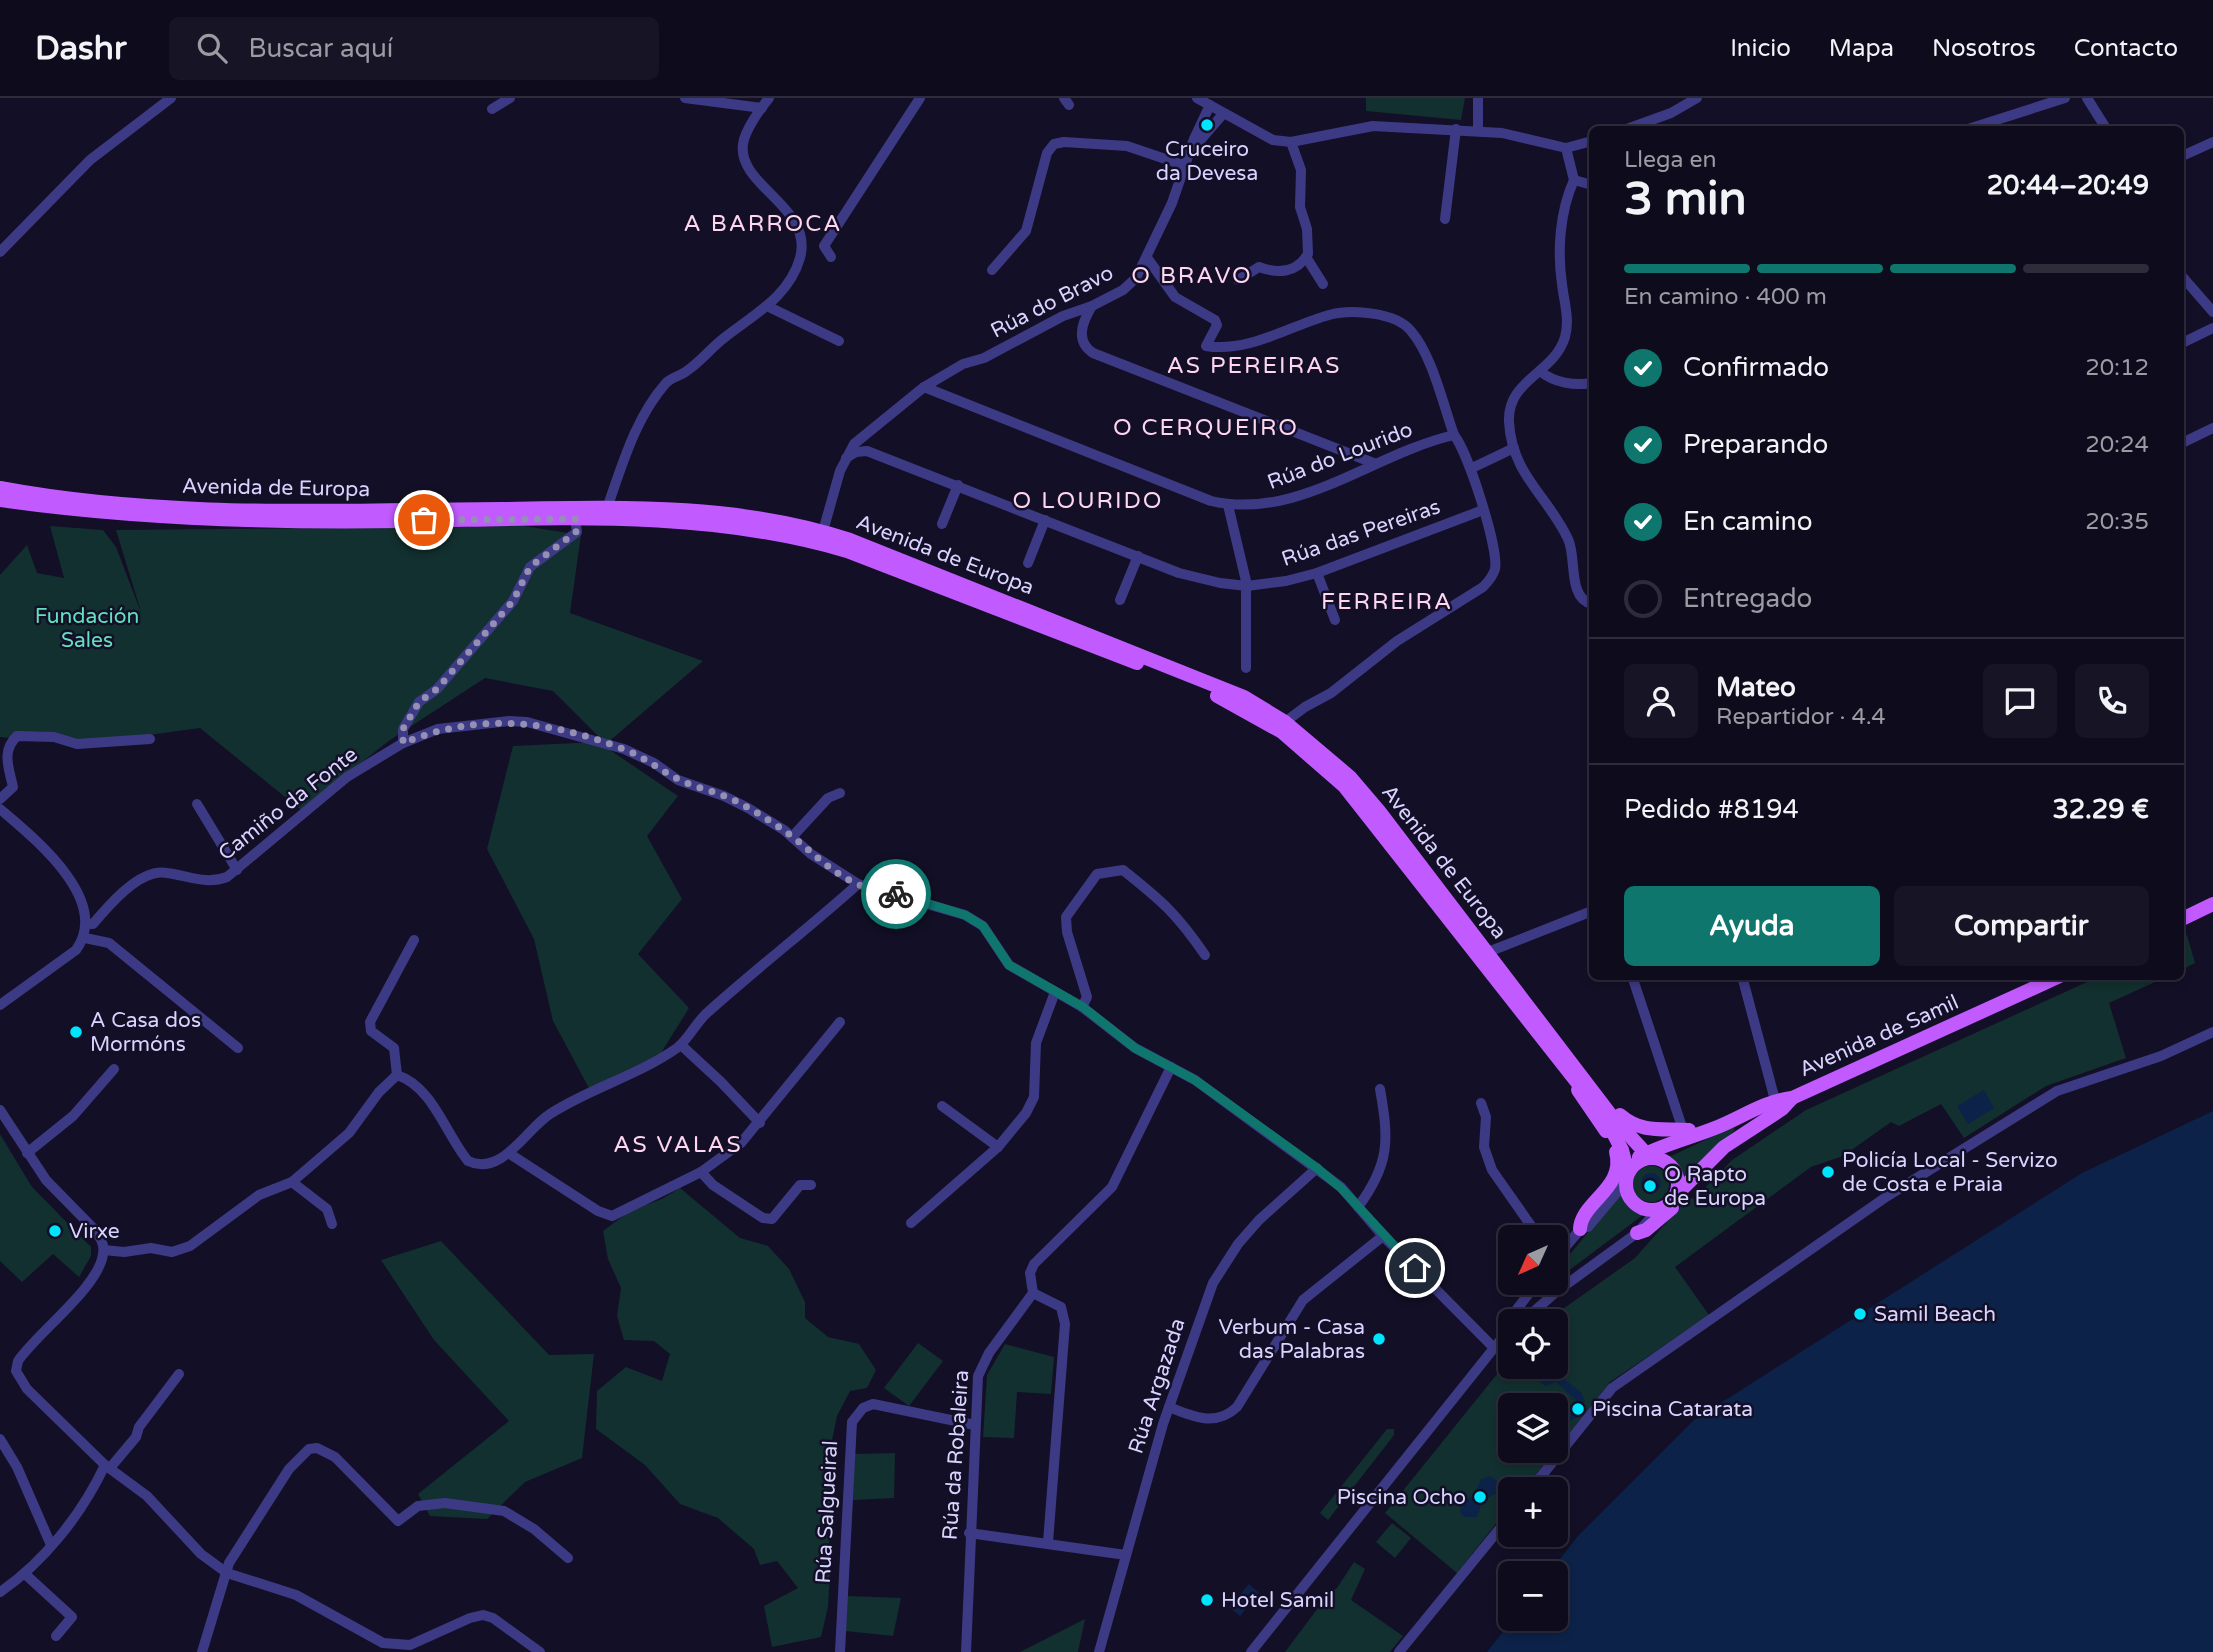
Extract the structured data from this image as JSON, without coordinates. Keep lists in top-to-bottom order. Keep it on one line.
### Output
{"streets":{"main road":["Avenida de Europa","Avenida de Samil"],"street":["Rúa do Bravo","Rúa do Lourido","Rúa das Pereiras","Camiño da Fonte","Rúa Argazada","Rúa da Robaleira","Rúa Salgueiral"]},"crossings":[["Rúa do Bravo","Rúa do Lourido"],["Rúa do Bravo","Avenida de Europa"],["Avenida de Europa","Avenida de Samil"],["Camiño da Fonte","Rúa Argazada"],["Rúa da Robaleira","Rúa Salgueiral"]],"districts":["A BARROCA","O BRAVO","AS PEREIRAS","O CERQUEIRO","O LOURIDO","FERREIRA","AS VALAS"],"parks":["Fundación Sales"],"places":["Cruceiro da Devesa","A Casa dos Mormóns","Policía Local - Servizo de Costa e Praia","O Rapto de Europa","Virxe","Samil Beach","Verbum - Casa das Palabras","Piscina Catarata","Piscina Ocho","Hotel Samil"],"north":"bottom left","page":{"header":"Dashr","search":"Buscar aquí","nav":["Inicio","Mapa","Nosotros","Contacto"],"heading":["3 min","Llega en","20:44–20:49"],"panel":["Mateo","Repartidor · 4.4","Pedido #8194","32.29 €"],"bar":"En camino · 400 m","list":[["Confirmado","20:12"],["Preparando","20:24"],["En camino","20:35"],"Entregado"],"buttons":["Ayuda","Compartir"],"map_buttons":["+","−"]}}
